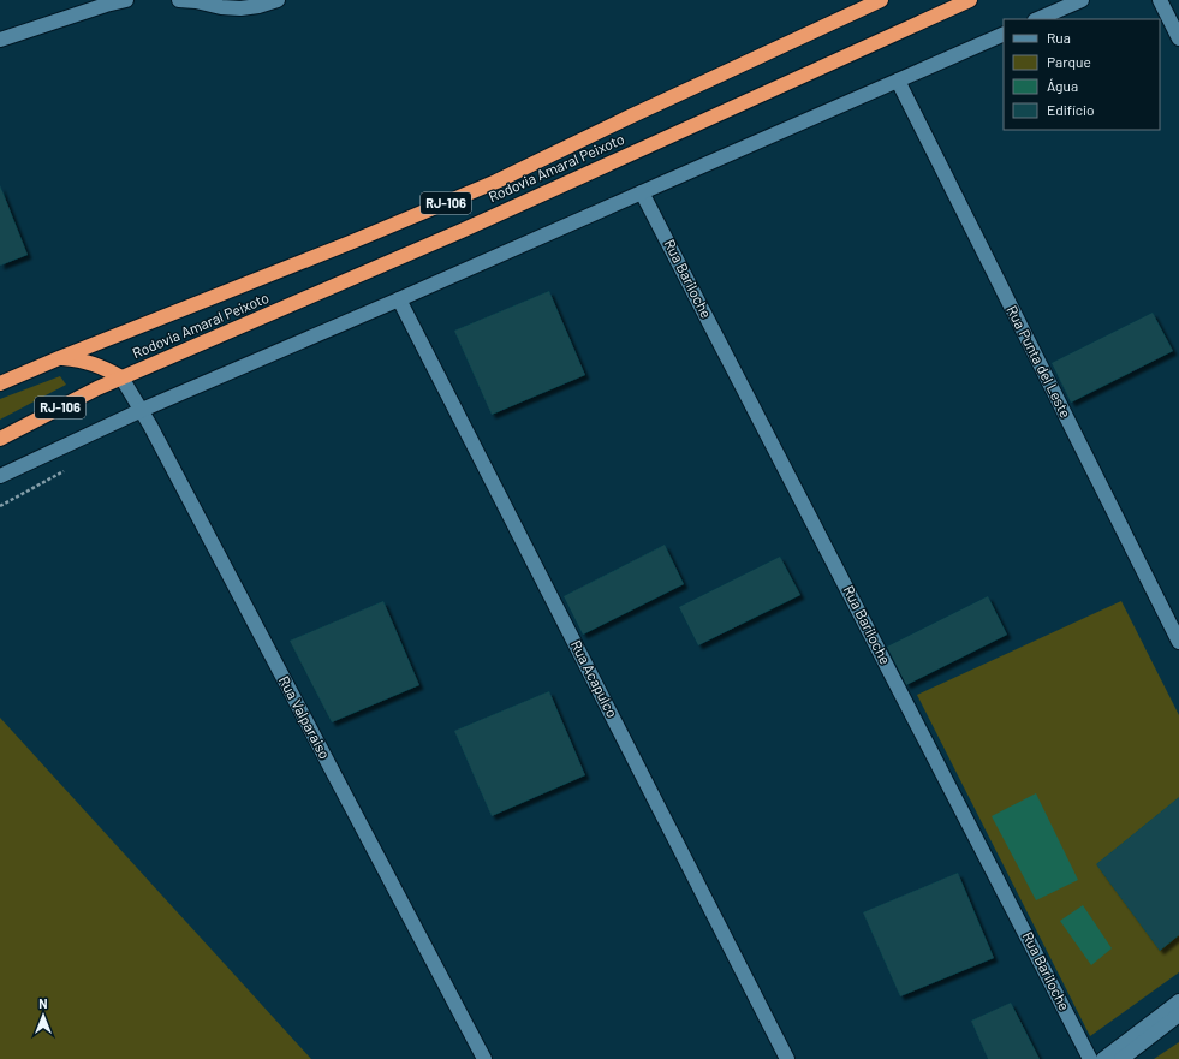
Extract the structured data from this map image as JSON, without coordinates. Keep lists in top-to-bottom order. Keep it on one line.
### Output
{"streets":{"highway":["Rodovia Amaral Peixoto","RJ-106"],"street":["Rua Bariloche","Rua Punta del Leste","Rua Acapulco","Rua Valparaiso"]},"crossings":[["Rodovia Amaral Peixoto","Rua Valparaiso"]],"legend":["Rua","Parque","Água","Edifício"],"north":"top"}
